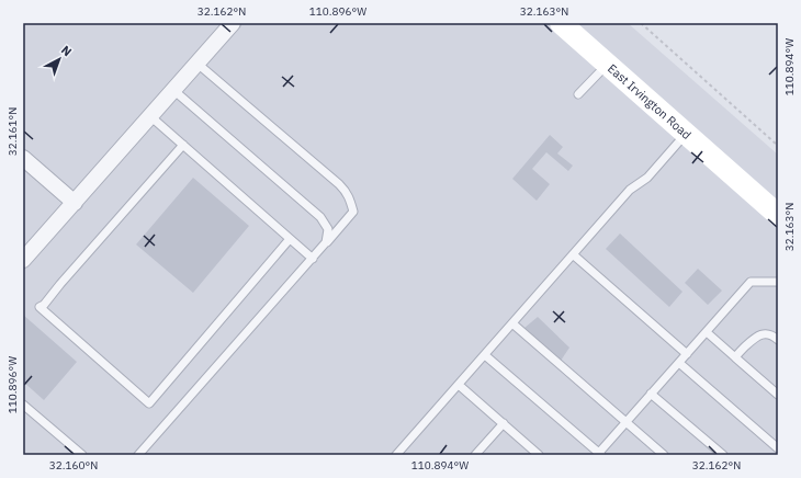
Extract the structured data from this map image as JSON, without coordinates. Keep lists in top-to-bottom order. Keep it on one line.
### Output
{"streets":{"street":["East Irvington Road"]},"north":"top right","coordinates":["32.162°N","110.896°W","32.163°N","110.894°W","32.161°N","32.160°N"]}
